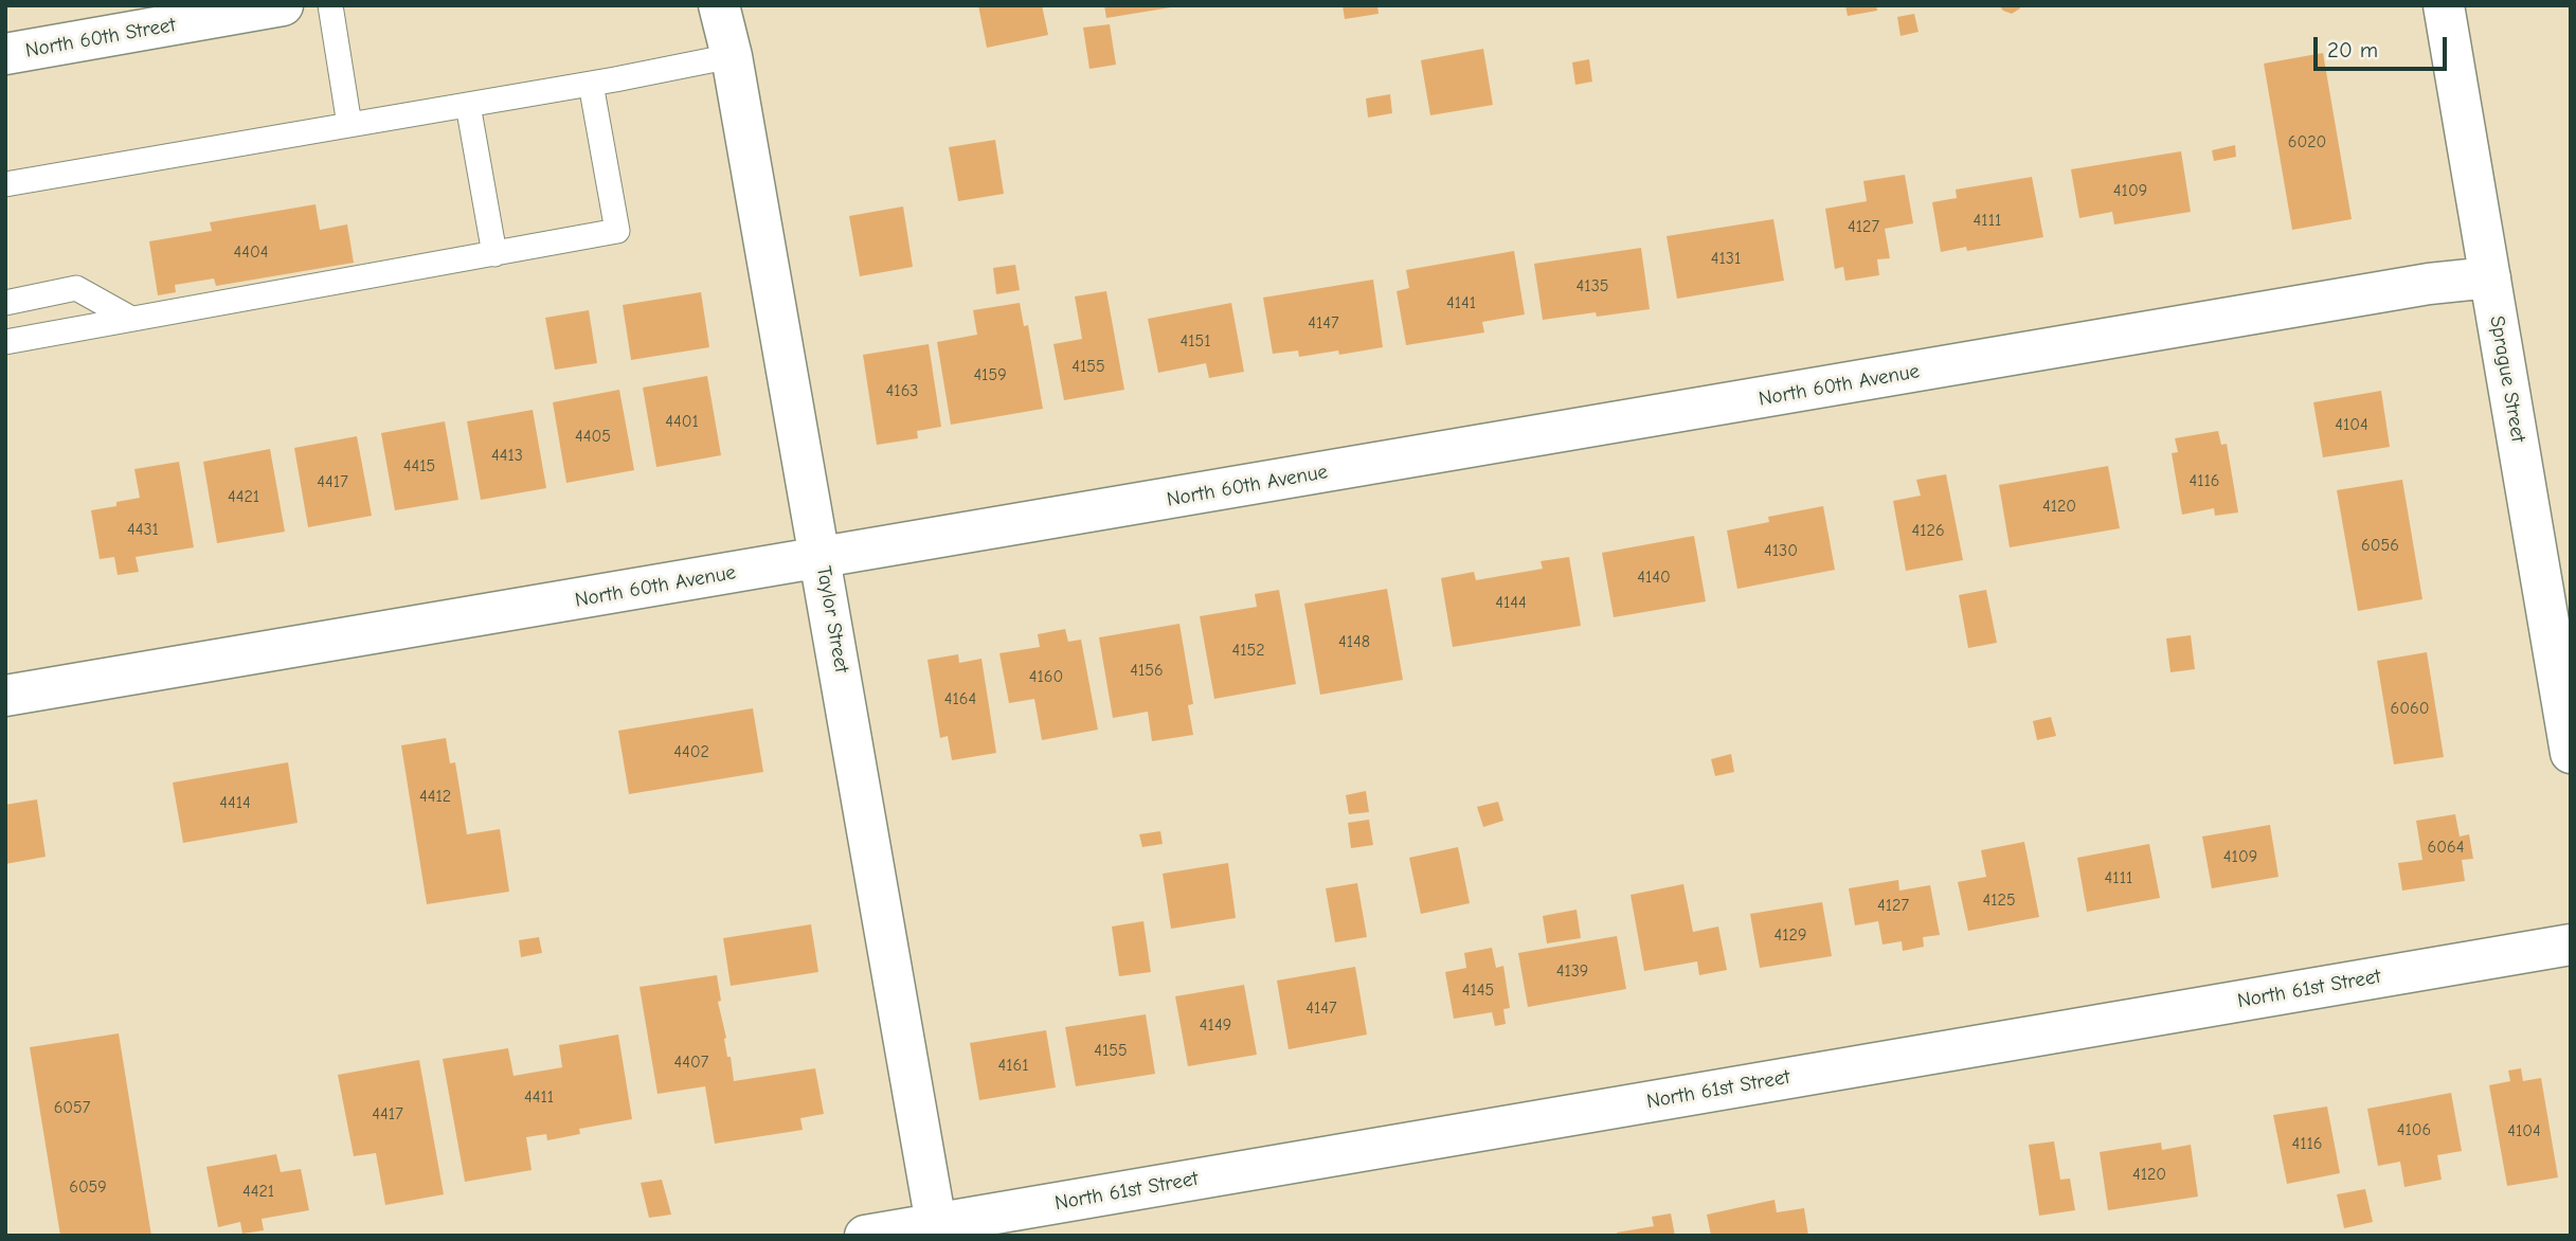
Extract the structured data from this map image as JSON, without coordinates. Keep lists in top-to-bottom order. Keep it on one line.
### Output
{"streets":{"street":["North 60th Street","Sprague Street","North 60th Avenue","Taylor Street","North 61st Street"]},"crossings":[["Sprague Street","North 60th Avenue"],["North 60th Avenue","Taylor Street"],["Taylor Street","North 61st Street"]],"house_numbers":["6020","4109","4111","4127","4404","4131","4135","4141","4147","4151","4155","4159","4163","4401","4104","4405","4413","4415","4116","4417","4421","4120","4431","4126","6056","4130","4140","4144","4148","4152","4156","4160","4164","6060","4402","4412","4414","6064","4109","4111","4125","4127","4129","4139","4145","4147","4149","4155","4407","4161","4411","6057","4417","4106","4104","4116","4120","6059","4421"],"scale_bar":"20 m"}
